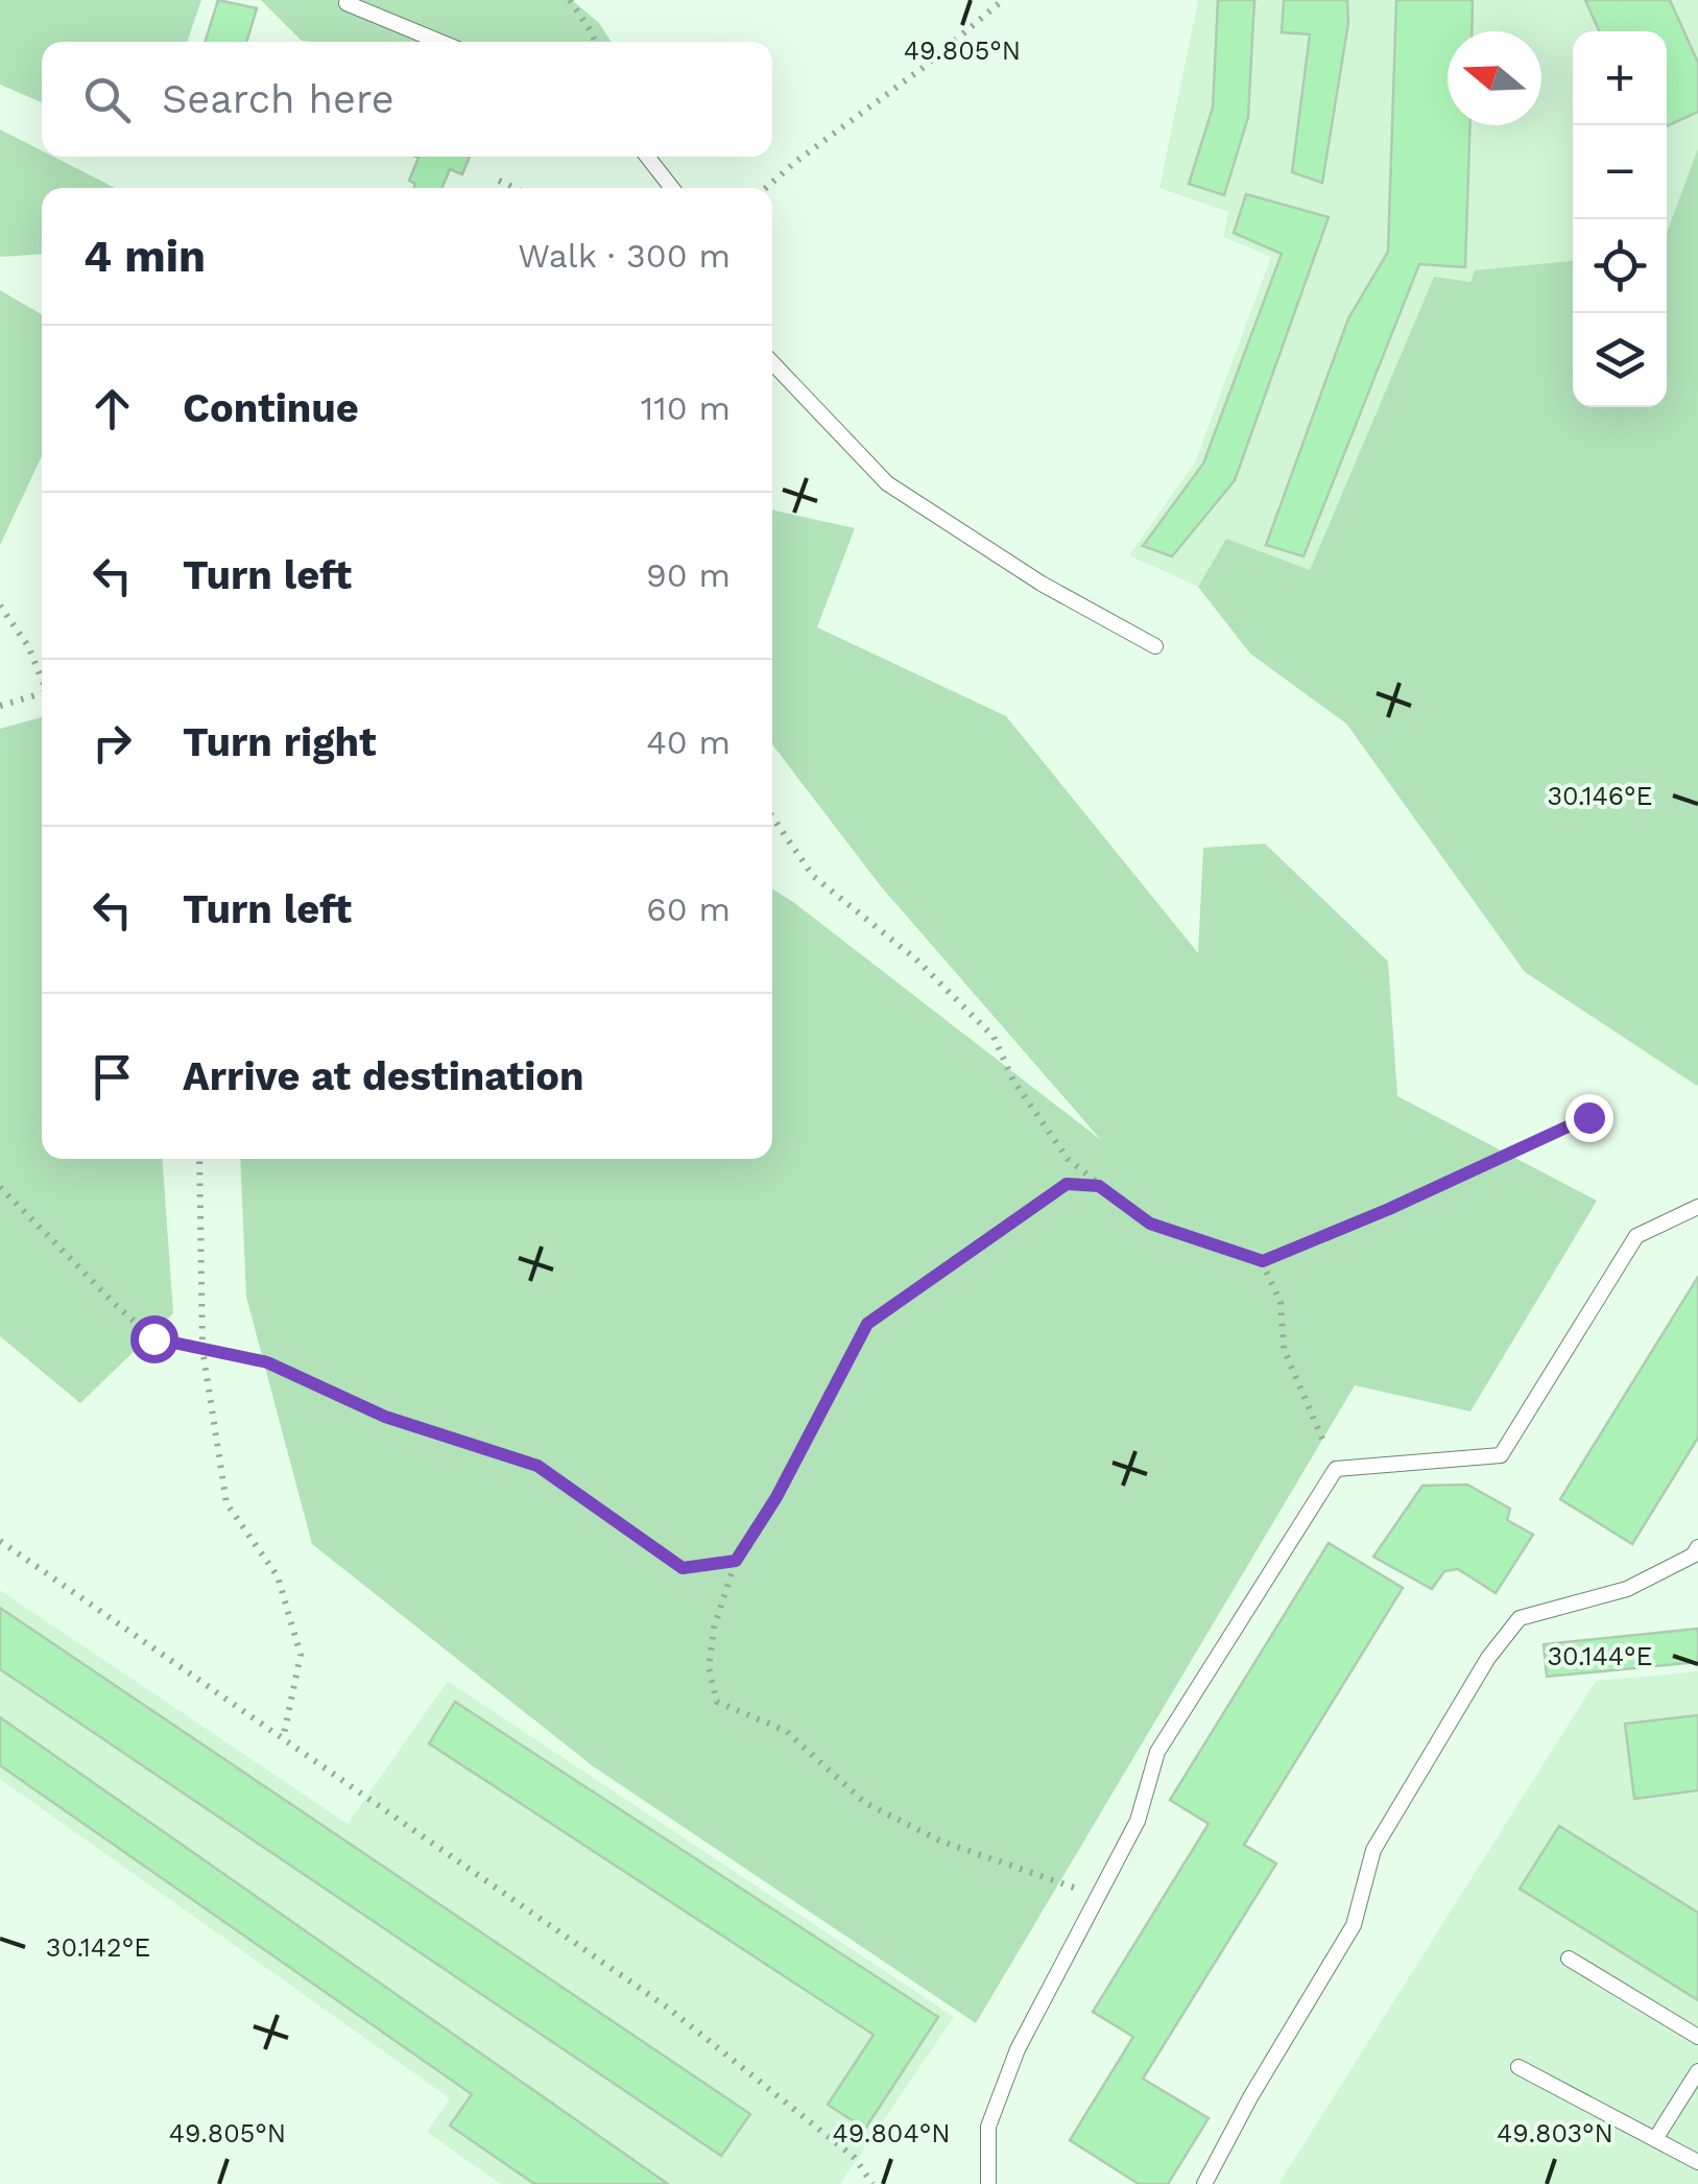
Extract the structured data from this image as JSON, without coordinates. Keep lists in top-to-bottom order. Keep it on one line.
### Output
{"north":"left","page":{"map_buttons":["+","−"],"search":"Search here","heading":["4 min","Walk · 300 m"],"list":[["Continue","110 m"],["Turn left","90 m"],["Turn right","40 m"],["Turn left","60 m"],"Arrive at destination"]},"coordinates":["49.805°N","30.146°E","30.144°E","30.142°E","49.804°N","49.803°N"]}
